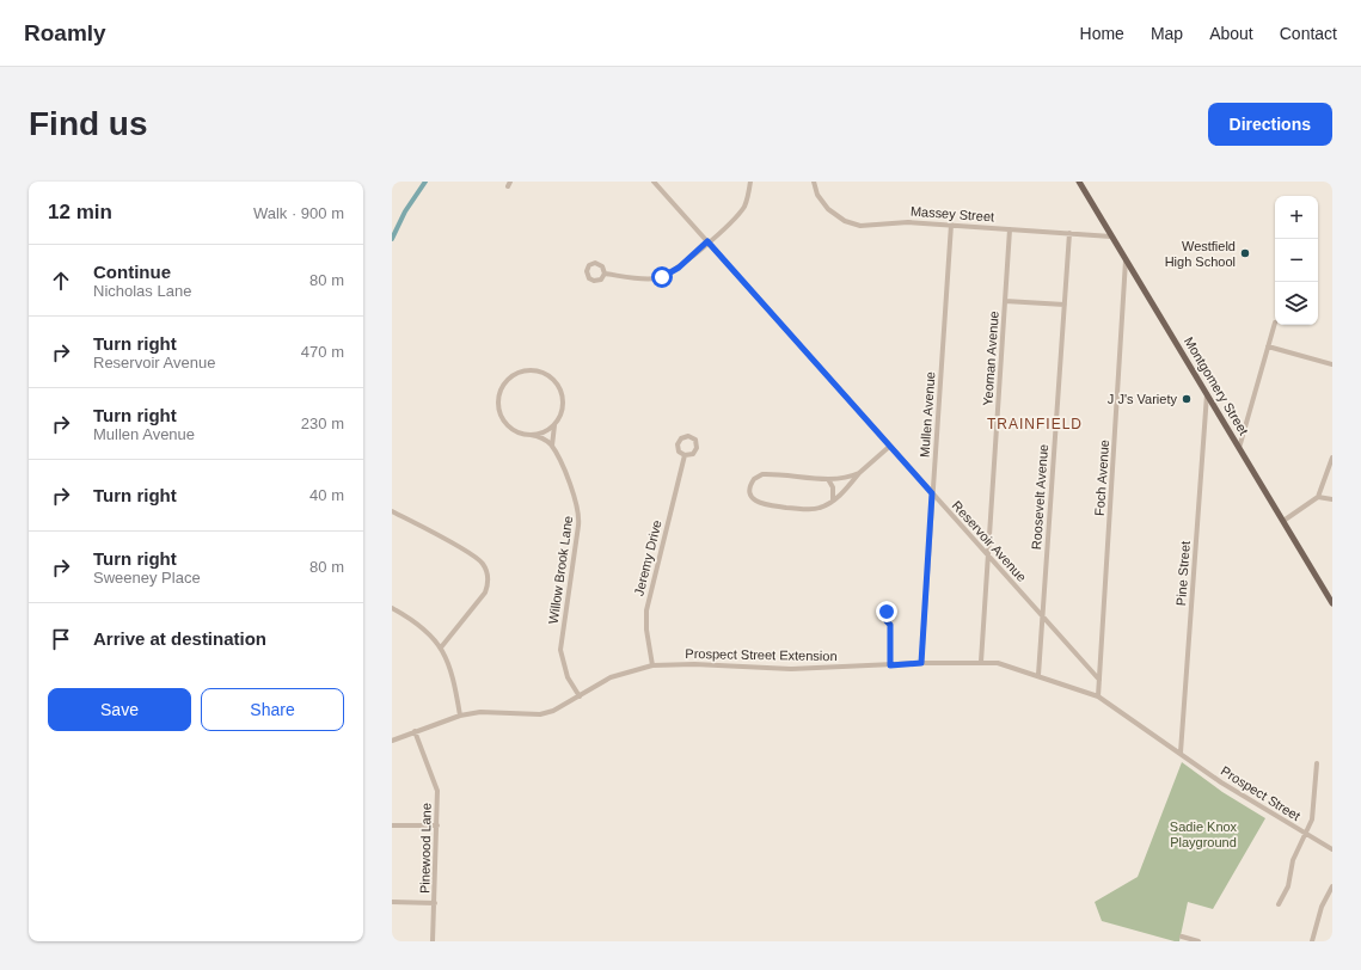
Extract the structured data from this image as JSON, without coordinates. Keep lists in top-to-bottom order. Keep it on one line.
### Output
{"streets":{"main road":["Montgomery Street"],"street":["Massey Street","Yeoman Avenue","Mullen Avenue","Foch Avenue","Roosevelt Avenue","Reservoir Avenue","Jeremy Drive","Willow Brook Lane","Pine Street","Prospect Street Extension","Prospect Street","Pinewood Lane"]},"crossings":[["Massey Street","Yeoman Avenue"],["Massey Street","Montgomery Street"],["Massey Street","Mullen Avenue"],["Massey Street","Roosevelt Avenue"],["Yeoman Avenue","Reservoir Avenue"],["Yeoman Avenue","Prospect Street Extension"],["Montgomery Street","Foch Avenue"],["Montgomery Street","Pine Street"],["Mullen Avenue","Reservoir Avenue"],["Mullen Avenue","Prospect Street Extension"],["Foch Avenue","Reservoir Avenue"],["Foch Avenue","Prospect Street Extension"],["Roosevelt Avenue","Reservoir Avenue"],["Roosevelt Avenue","Prospect Street Extension"],["Jeremy Drive","Prospect Street Extension"],["Willow Brook Lane","Prospect Street Extension"],["Pine Street","Prospect Street Extension"],["Pine Street","Prospect Street"],["Prospect Street Extension","Prospect Street"],["Prospect Street Extension","Pinewood Lane"]],"districts":["TRAINFIELD"],"parks":["Sadie Knox Playground"],"places":["Westfield High School","J J's Variety"],"page":{"header":"Roamly","nav":["Home","Map","About","Contact"],"buttons":["Directions",["Save","Share"]],"title":"Find us","heading":["12 min","Walk · 900 m"],"map_buttons":["+","−"],"list":[["Continue","Nicholas Lane","80 m"],["Turn right","Reservoir Avenue","470 m"],["Turn right","Mullen Avenue","230 m"],["Turn right","40 m"],["Turn right","Sweeney Place","80 m"],"Arrive at destination"]}}
